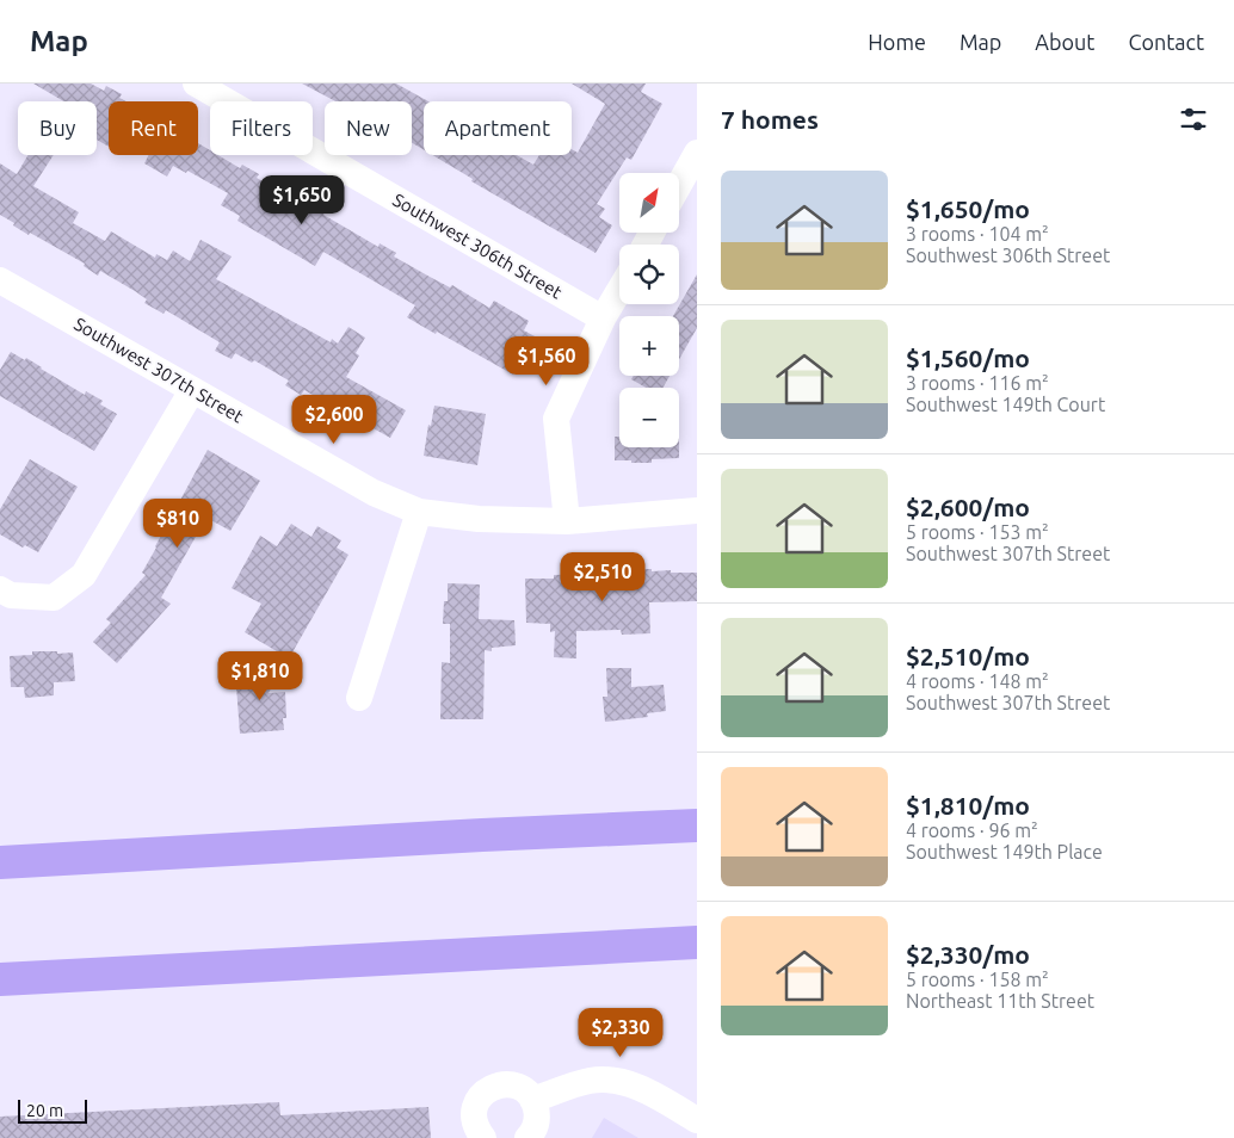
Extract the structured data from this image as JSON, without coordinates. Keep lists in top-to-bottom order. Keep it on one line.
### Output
{"streets":{"street":["Southwest 306th Street","Southwest 307th Street"]},"scale_bar":"20 m","north":"top right","page":{"header":"Map","nav":["Home","Map","About","Contact"],"heading":"7 homes","chip":["Buy","Rent","Filters","New","Apartment"],"list":[{"name":"$1,650/mo","note":"3 rooms · 104 m² · Southwest 306th Street"},{"name":"$1,560/mo","note":"3 rooms · 116 m² · Southwest 149th Court"},{"name":"$2,600/mo","note":"5 rooms · 153 m² · Southwest 307th Street"},{"name":"$2,510/mo","note":"4 rooms · 148 m² · Southwest 307th Street"},{"name":"$1,810/mo","note":"4 rooms · 96 m² · Southwest 149th Place"},{"name":"$2,330/mo","note":"5 rooms · 158 m² · Northeast 11th Street"}],"map_buttons":["+","−"],"price":["$1,650","$1,560","$2,600","$810","$2,510","$1,810","$2,330"],"scale":"20 m"}}
